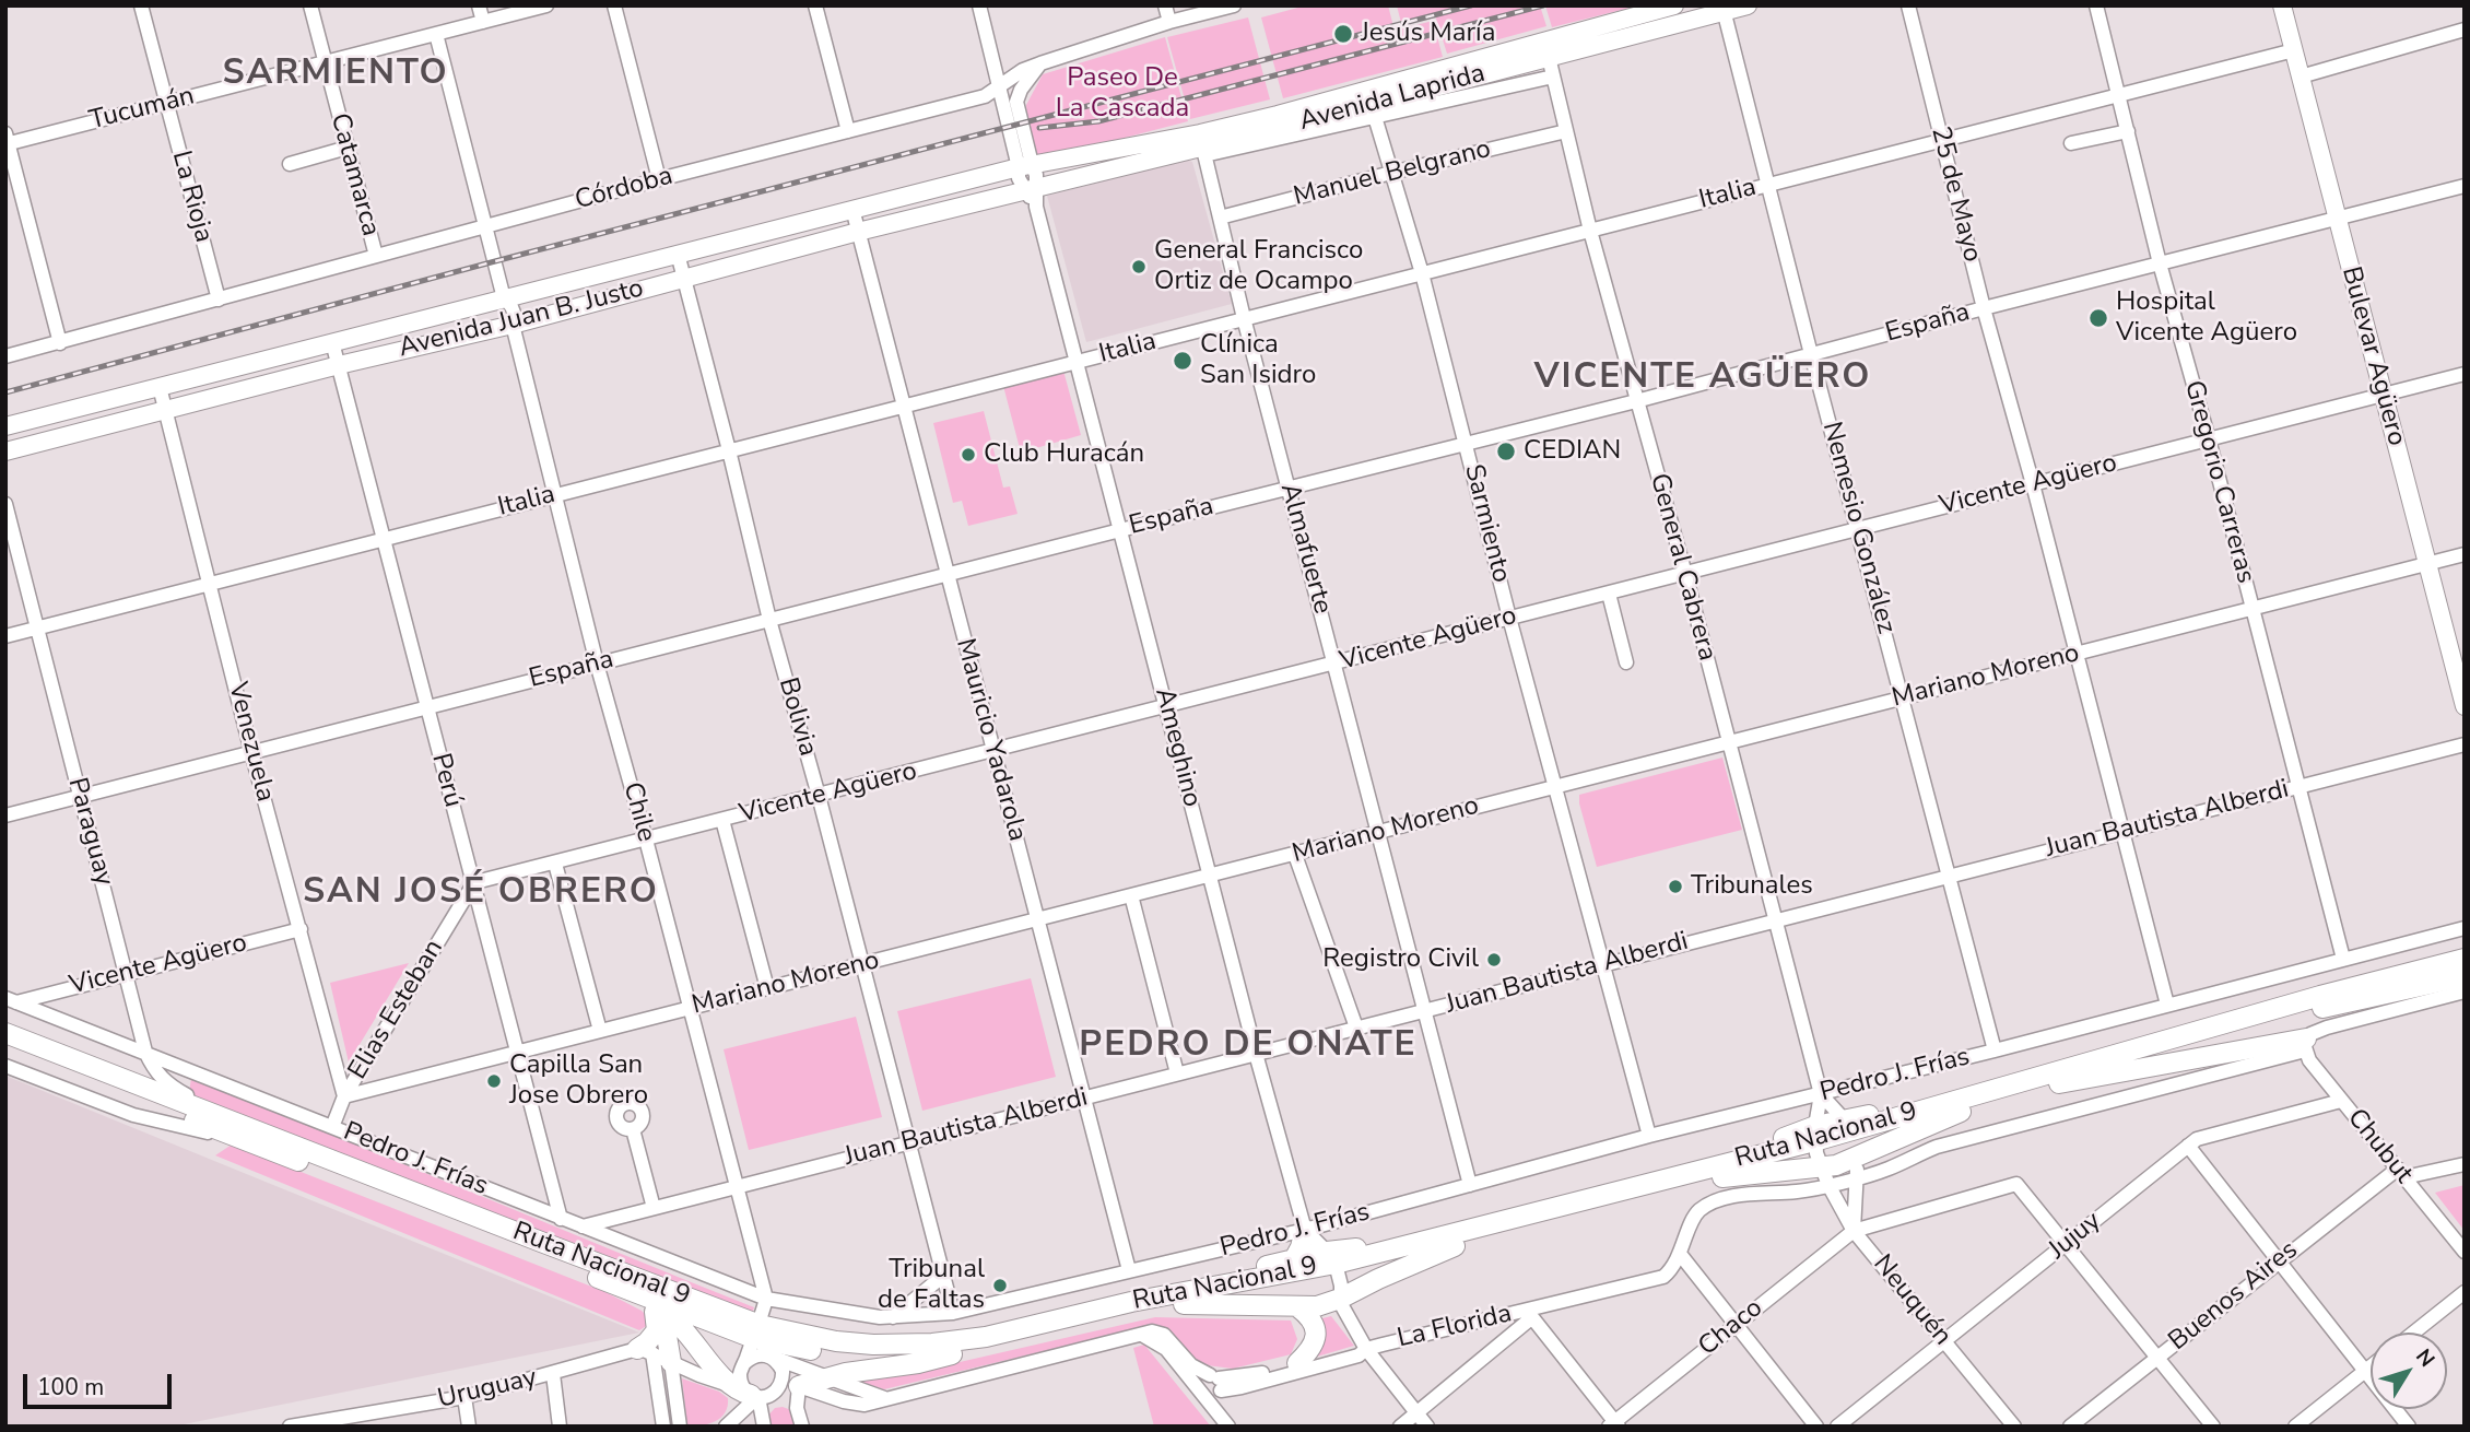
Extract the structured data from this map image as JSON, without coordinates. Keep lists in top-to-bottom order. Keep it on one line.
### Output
{"streets":{"highway":["Ruta Nacional 9"],"main road":["Avenida Laprida","Avenida Juan B. Justo","Bulevar Agüero"],"street":["Tucumán","Manuel Belgrano","Catamarca","Córdoba","Italia","25 de Mayo","La Rioja","España","Gregorio Carreras","Vicente Agüero","Sarmiento","Nemesio González","Almafuerte","General Cabrera","Mariano Moreno","Bolivia","Mauricio Yadarola","Venezuela","Ameghino","Perú","Chile","Juan Bautista Alberdi","Paraguay","Elias Esteban","Pedro J. Frías","Chubut","Jujuy","Buenos Aires","Neuquén","La Florida","Chaco","Uruguay"]},"crossings":[["Avenida Laprida","Avenida Juan B. Justo"],["Avenida Laprida","Sarmiento"],["Avenida Laprida","Nemesio González"],["Avenida Laprida","Almafuerte"],["Avenida Laprida","General Cabrera"],["Avenida Laprida","Ameghino"],["Tucumán","Catamarca"],["Tucumán","La Rioja"],["Tucumán","Chile"],["Manuel Belgrano","Sarmiento"],["Manuel Belgrano","Almafuerte"],["Manuel Belgrano","General Cabrera"],["Catamarca","Córdoba"],["Córdoba","La Rioja"],["Córdoba","Chile"],["Italia","25 de Mayo"],["Italia","Bulevar Agüero"],["Italia","Gregorio Carreras"],["Italia","Sarmiento"],["Italia","Nemesio González"],["Italia","Almafuerte"],["Italia","General Cabrera"],["Italia","Bolivia"],["Italia","Mauricio Yadarola"],["Italia","Venezuela"],["Italia","Ameghino"],["Italia","Perú"],["Italia","Chile"],["Italia","Paraguay"],["25 de Mayo","España"],["25 de Mayo","Vicente Agüero"],["25 de Mayo","Mariano Moreno"],["25 de Mayo","Juan Bautista Alberdi"],["25 de Mayo","Pedro J. Frías"],["Avenida Juan B. Justo","Bolivia"],["Avenida Juan B. Justo","Mauricio Yadarola"],["Avenida Juan B. Justo","Venezuela"],["Avenida Juan B. Justo","Ameghino"],["Avenida Juan B. Justo","Perú"],["Avenida Juan B. Justo","Chile"],["España","Bulevar Agüero"],["España","Gregorio Carreras"],["España","Sarmiento"],["España","Nemesio González"],["España","Almafuerte"],["España","General Cabrera"],["España","Bolivia"],["España","Mauricio Yadarola"],["España","Venezuela"],["España","Ameghino"],["España","Perú"],["España","Chile"],["España","Paraguay"],["Bulevar Agüero","Vicente Agüero"],["Bulevar Agüero","Mariano Moreno"],["Gregorio Carreras","Vicente Agüero"],["Gregorio Carreras","Mariano Moreno"],["Gregorio Carreras","Juan Bautista Alberdi"],["Gregorio Carreras","Pedro J. Frías"],["Vicente Agüero","Sarmiento"],["Vicente Agüero","Nemesio González"],["Vicente Agüero","Almafuerte"],["Vicente Agüero","General Cabrera"],["Vicente Agüero","Bolivia"],["Vicente Agüero","Mauricio Yadarola"],["Vicente Agüero","Venezuela"],["Vicente Agüero","Ameghino"],["Vicente Agüero","Perú"],["Vicente Agüero","Chile"],["Vicente Agüero","Paraguay"],["Vicente Agüero","Elias Esteban"],["Vicente Agüero","Pedro J. Frías"],["Sarmiento","Mariano Moreno"],["Sarmiento","Juan Bautista Alberdi"],["Sarmiento","Pedro J. Frías"],["Nemesio González","Mariano Moreno"],["Nemesio González","Juan Bautista Alberdi"],["Nemesio González","Pedro J. Frías"],["Almafuerte","Mariano Moreno"],["Almafuerte","Juan Bautista Alberdi"],["Almafuerte","Pedro J. Frías"],["General Cabrera","Mariano Moreno"],["General Cabrera","Juan Bautista Alberdi"],["General Cabrera","Pedro J. Frías"],["Mariano Moreno","Bolivia"],["Mariano Moreno","Mauricio Yadarola"],["Mariano Moreno","Venezuela"],["Mariano Moreno","Ameghino"],["Mariano Moreno","Perú"],["Mariano Moreno","Chile"],["Mariano Moreno","Elias Esteban"],["Bolivia","Juan Bautista Alberdi"],["Bolivia","Pedro J. Frías"],["Mauricio Yadarola","Juan Bautista Alberdi"],["Mauricio Yadarola","Pedro J. Frías"],["Venezuela","Elias Esteban"],["Ameghino","Juan Bautista Alberdi"],["Ameghino","Pedro J. Frías"],["Ameghino","Ruta Nacional 9"],["Perú","Elias Esteban"],["Perú","Pedro J. Frías"],["Chile","Juan Bautista Alberdi"],["Chile","Pedro J. Frías"],["Juan Bautista Alberdi","Pedro J. Frías"],["Paraguay","Pedro J. Frías"],["Paraguay","Ruta Nacional 9"],["Elias Esteban","Pedro J. Frías"],["Ruta Nacional 9","Neuquén"],["Chubut","Jujuy"],["Chubut","Buenos Aires"],["Jujuy","Neuquén"],["Neuquén","Chaco"]],"districts":["SARMIENTO","VICENTE AGÜERO","SAN JOSÉ OBRERO","PEDRO DE ONATE"],"parks":["Paseo De La Cascada"],"places":["Jesús María","General Francisco Ortiz de Ocampo","Hospital Vicente Agüero","Clínica San Isidro","CEDIAN","Club Huracán","Tribunales","Registro Civil","Capilla San Jose Obrero","Tribunal de Faltas"],"scale_bar":"100 m","north":"top right"}
